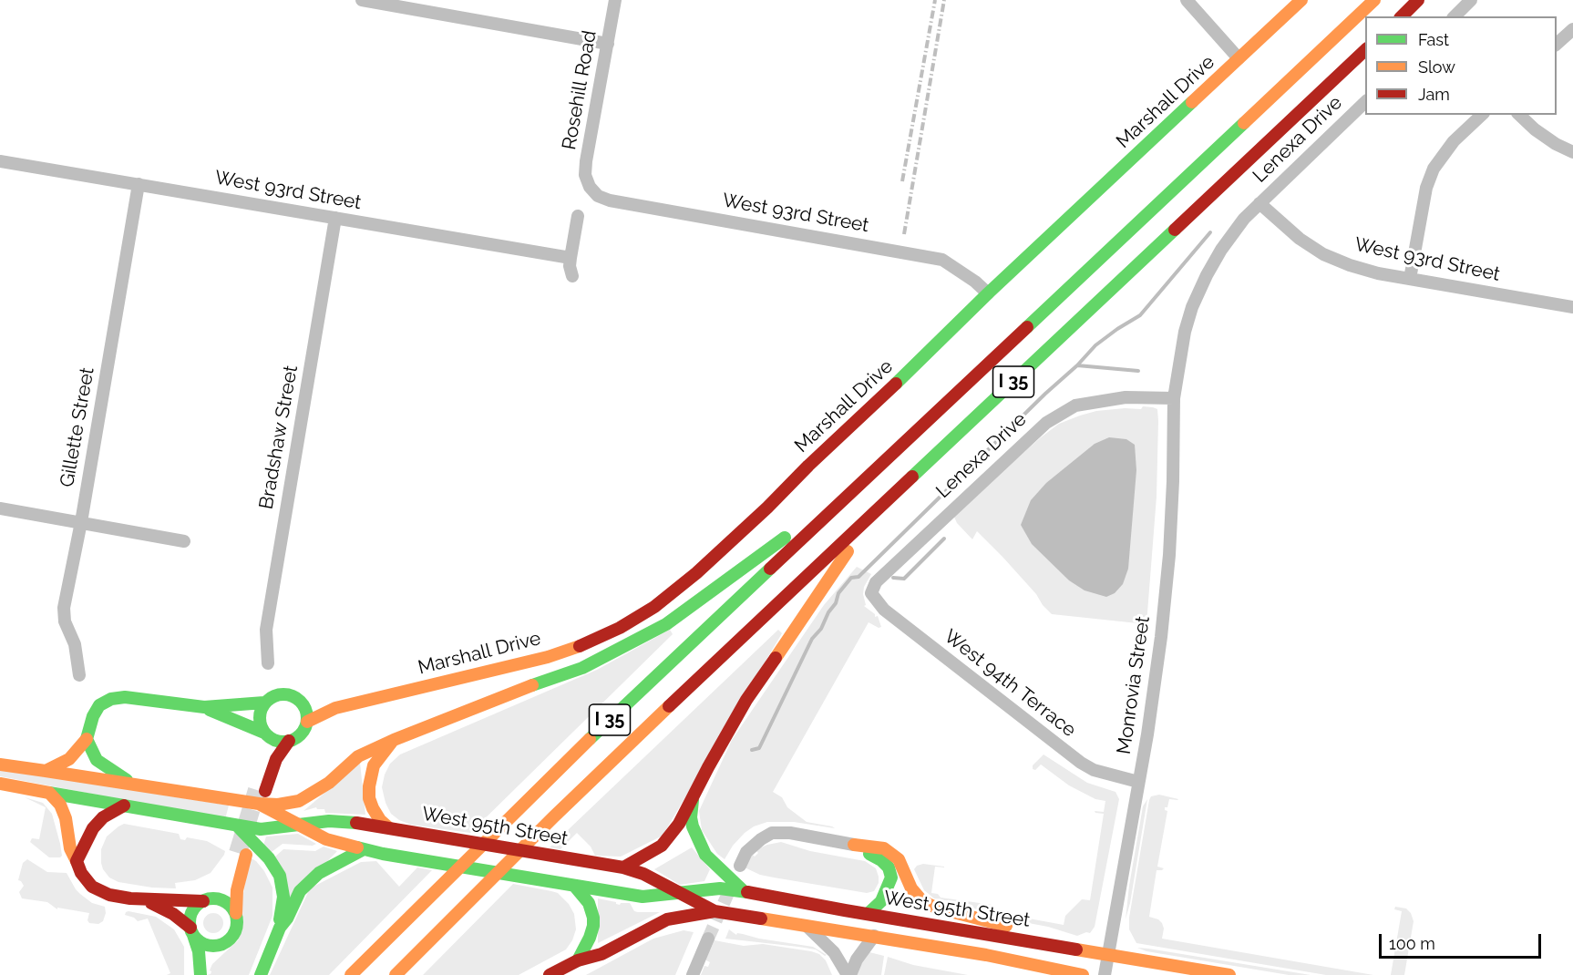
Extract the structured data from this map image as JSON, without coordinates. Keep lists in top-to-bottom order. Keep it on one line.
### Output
{"streets":{"main road":["Marshall Drive","I 35","West 95th Street"],"street":["Rosehill Road","Lenexa Drive","West 93rd Street","Gillette Street","Bradshaw Street","West 94th Terrace","Monrovia Street"]},"crossings":[["Rosehill Road","West 93rd Street"],["Marshall Drive","West 93rd Street"],["Lenexa Drive","West 93rd Street"],["Lenexa Drive","West 94th Terrace"],["Lenexa Drive","Monrovia Street"],["West 93rd Street","Gillette Street"],["West 93rd Street","Bradshaw Street"],["West 94th Terrace","Monrovia Street"],["Monrovia Street","West 95th Street"]],"legend":["Fast","Slow","Jam"],"scale_bar":"100 m"}
